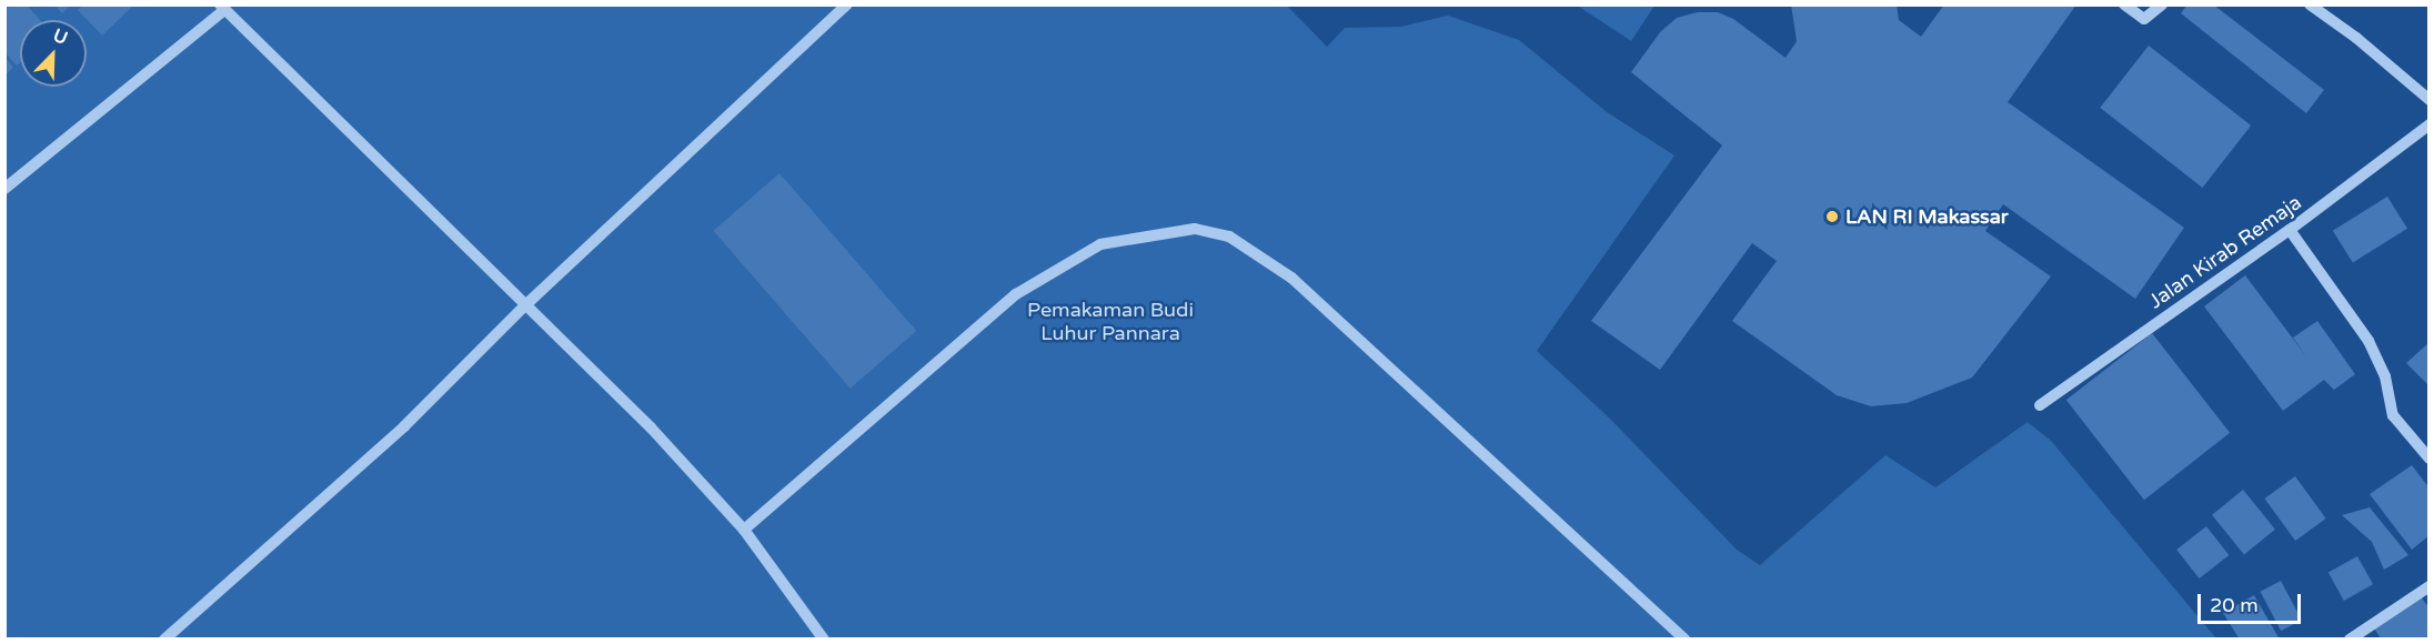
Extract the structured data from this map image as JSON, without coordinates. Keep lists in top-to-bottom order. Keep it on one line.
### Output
{"streets":{"street":["Jalan Kirab Remaja"]},"parks":["Pemakaman Budi Luhur Pannara"],"places":["LAN RI Makassar"],"scale_bar":"20 m","north":"top right"}
